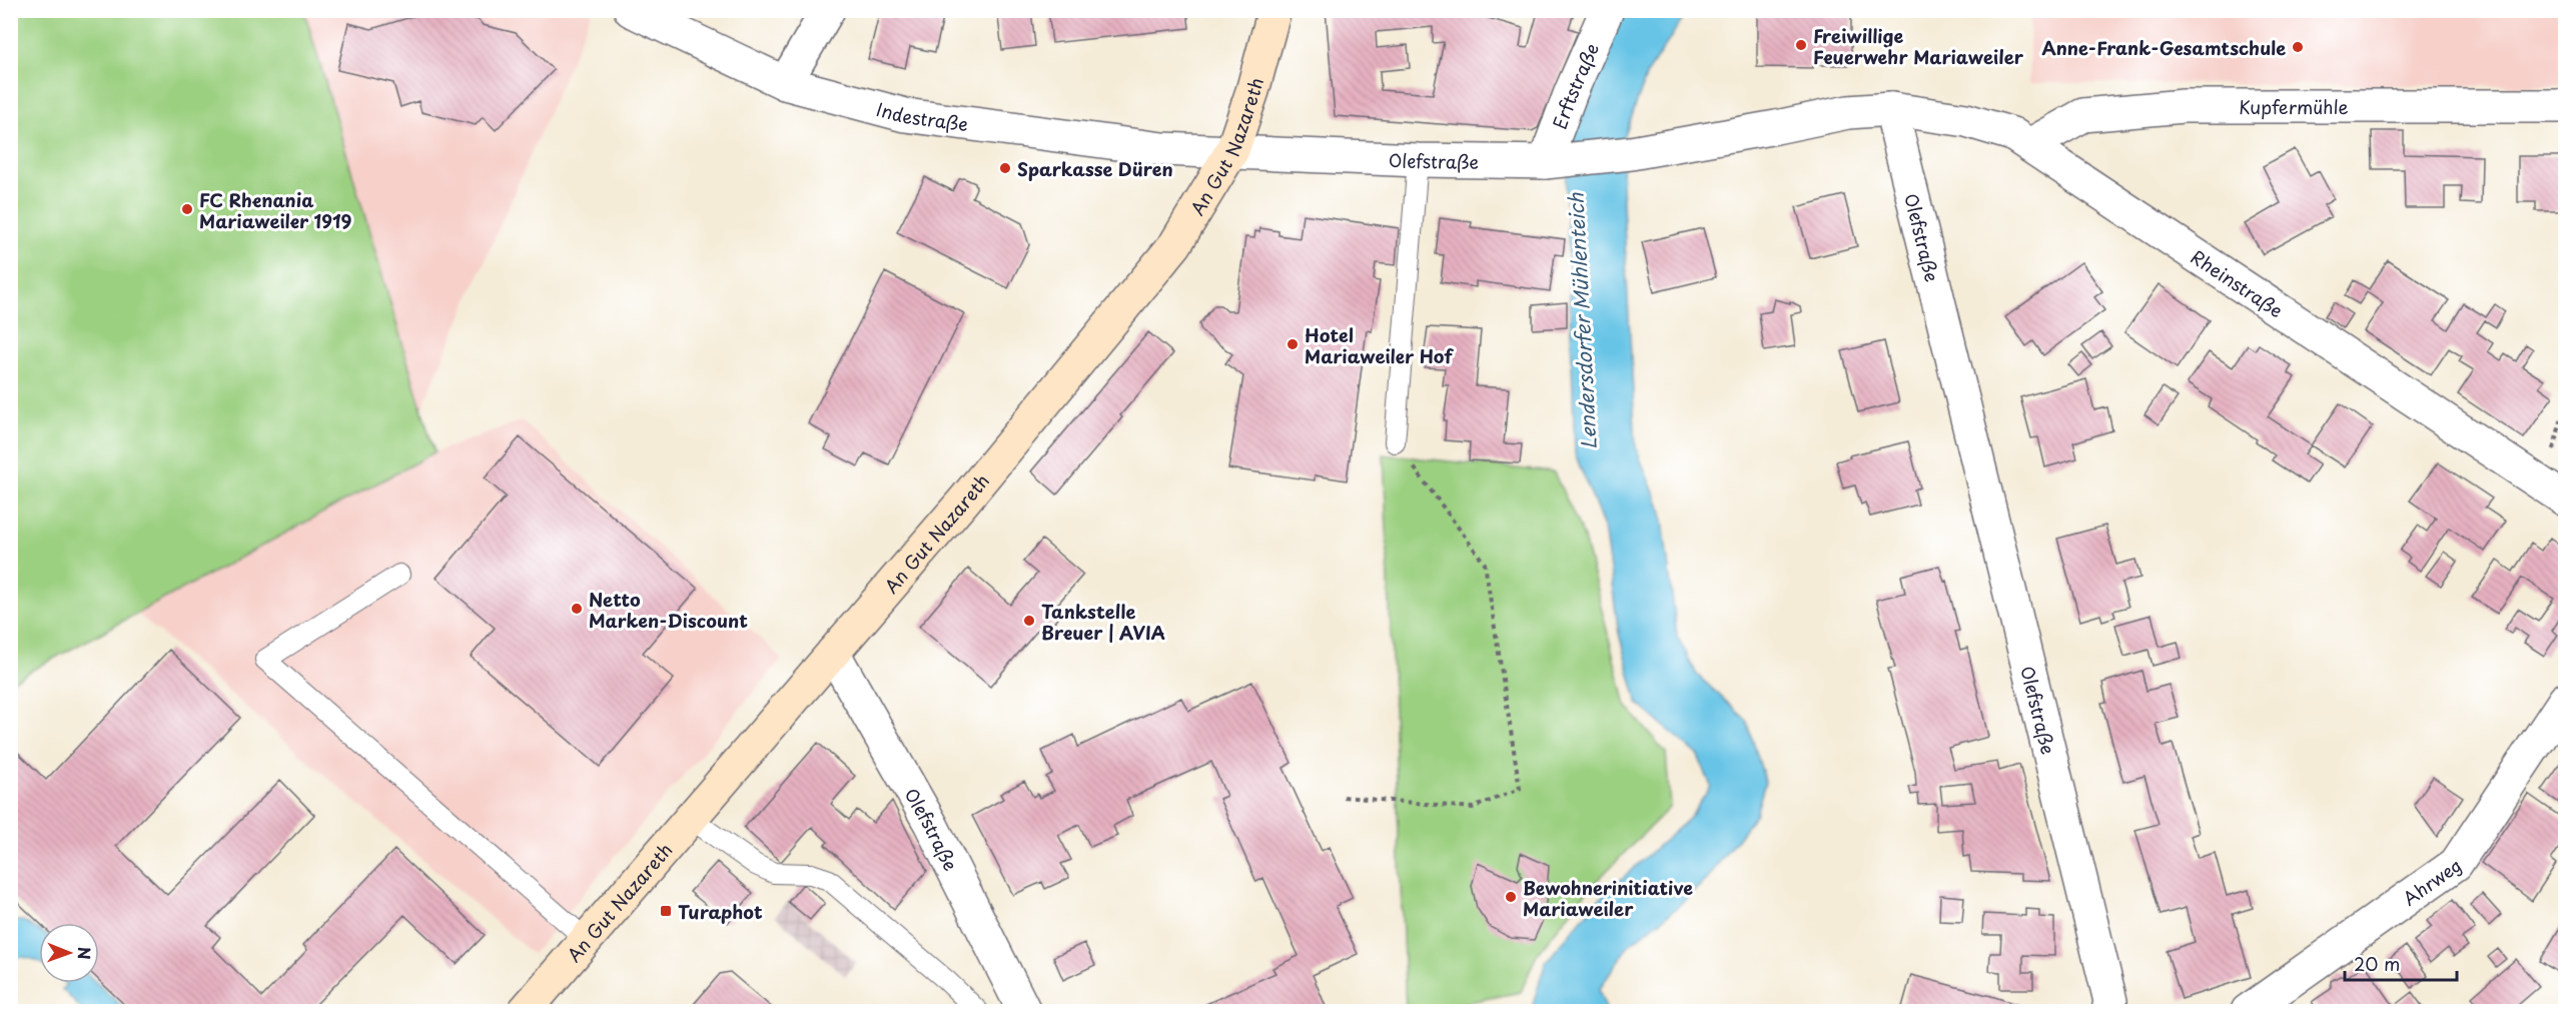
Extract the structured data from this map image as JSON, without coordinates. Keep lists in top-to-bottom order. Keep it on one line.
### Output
{"streets":{"main road":["An Gut Nazareth"],"street":["Erftstraße","Kupfermühle","Indestraße","Olefstraße","Rheinstraße","Ahrweg"]},"crossings":[["Erftstraße","Olefstraße"],["Kupfermühle","Rheinstraße"],["Indestraße","An Gut Nazareth"],["Indestraße","Olefstraße"],["An Gut Nazareth","Olefstraße"],["Olefstraße","Rheinstraße"]],"water":["Lendersdorfer Mühlenteich"],"places":{"other":["Freiwillige Feuerwehr Mariaweiler","Anne-Frank-Gesamtschule","Sparkasse Düren","FC Rhenania Mariaweiler 1919","Hotel Mariaweiler Hof","Netto Marken-Discount","Tankstelle Breuer | AVIA","Bewohnerinitiative Mariaweiler"],"transit":["Turaphot"]},"scale_bar":"20 m","north":"right"}
